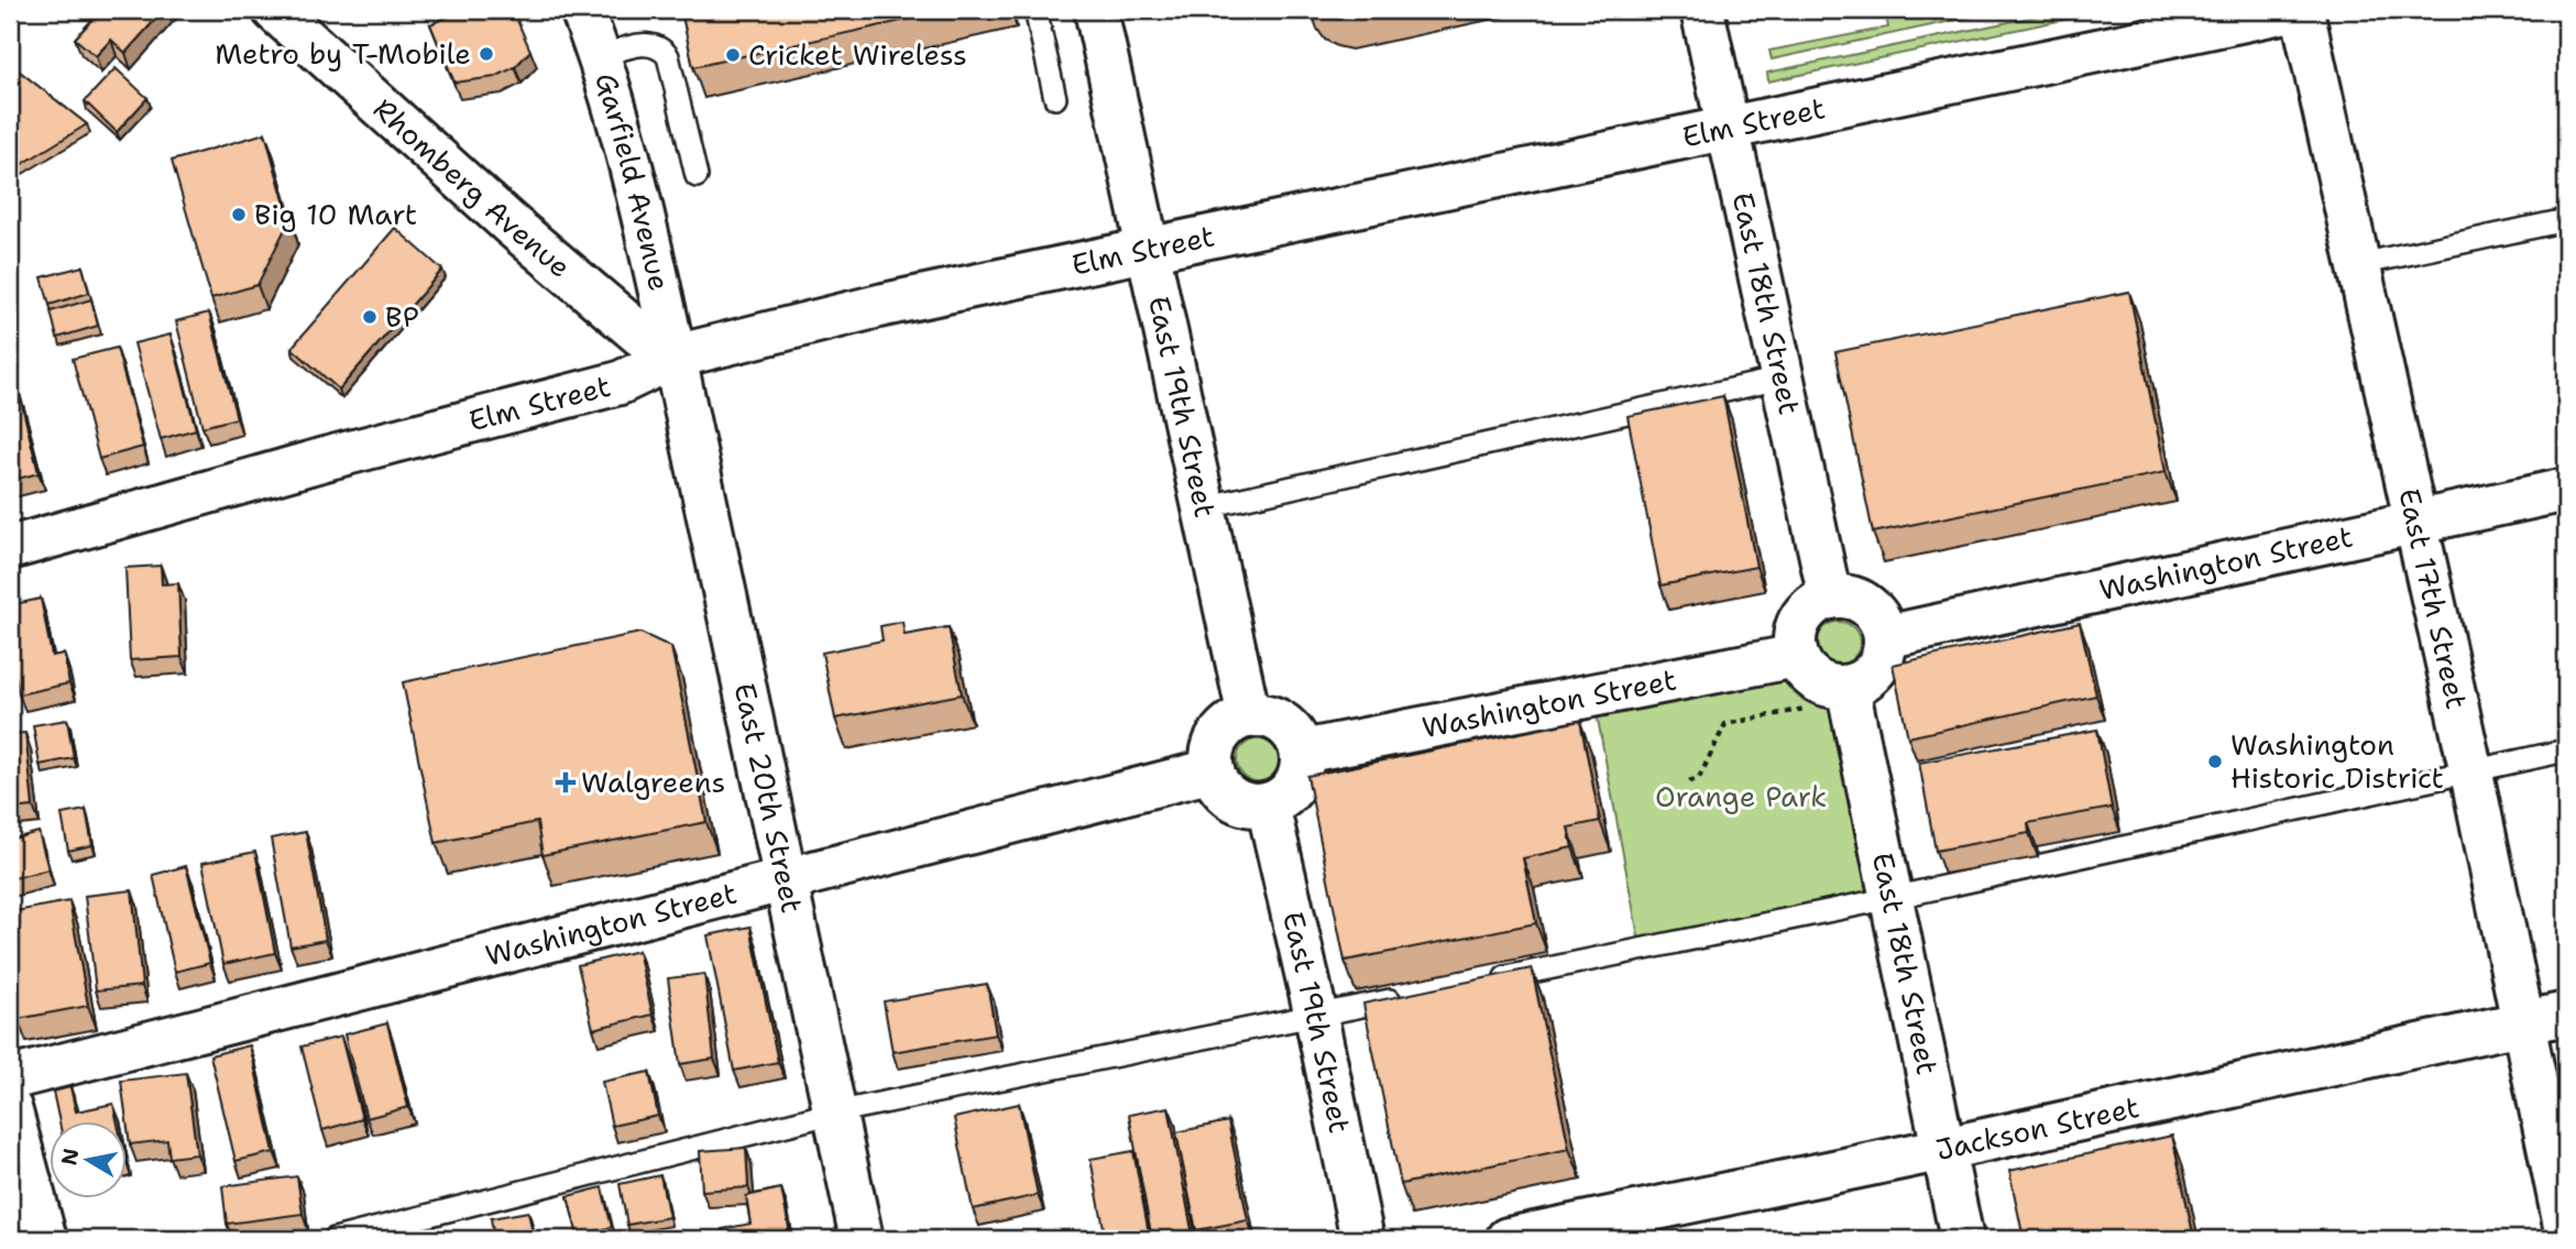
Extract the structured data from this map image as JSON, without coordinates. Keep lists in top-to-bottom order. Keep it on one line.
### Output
{"streets":{"street":["Elm Street","Garfield Avenue","Rhomberg Avenue","East 18th Street","East 19th Street","Washington Street","East 17th Street","East 20th Street","Jackson Street"]},"crossings":[["Elm Street","Garfield Avenue"],["Elm Street","Rhomberg Avenue"],["Elm Street","East 18th Street"],["Elm Street","East 19th Street"],["Elm Street","East 20th Street"],["Garfield Avenue","Rhomberg Avenue"],["Garfield Avenue","East 20th Street"],["Rhomberg Avenue","East 20th Street"],["East 18th Street","Washington Street"],["East 18th Street","Jackson Street"],["East 19th Street","Washington Street"],["Washington Street","East 17th Street"],["Washington Street","East 20th Street"],["East 17th Street","Jackson Street"]],"parks":["Orange Park"],"places":{"other":["Metro by T-Mobile","Cricket Wireless","Big 10 Mart","BP","Washington Historic District"],"health":["Walgreens"]},"north":"left"}
